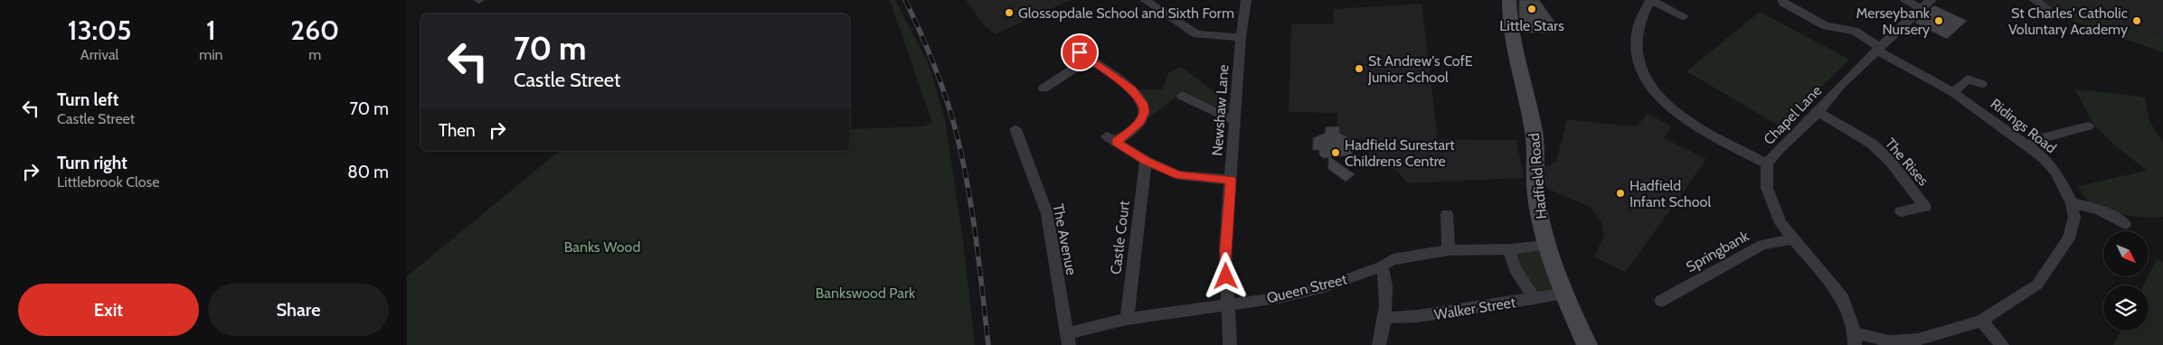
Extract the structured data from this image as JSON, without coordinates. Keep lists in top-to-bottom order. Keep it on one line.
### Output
{"streets":{"street":["Newshaw Lane","Chapel Lane","Ridings Road","The Rises","Hadfield Road","Castle Court","The Avenue","Springbank","Queen Street","Walker Street"]},"crossings":[["Newshaw Lane","Queen Street"],["Chapel Lane","Ridings Road"],["Chapel Lane","The Rises"],["Chapel Lane","Springbank"],["Hadfield Road","Queen Street"],["Hadfield Road","Walker Street"],["Castle Court","Queen Street"],["The Avenue","Queen Street"]],"parks":["Banks Wood","Bankswood Park"],"places":["Little Stars","Glossopdale School and Sixth Form","Merseybank Nursery","St Charles' Catholic Voluntary Academy","St Andrew's CofE Junior School","Hadfield Surestart Childrens Centre","Hadfield Infant School"],"north":"bottom right","page":{"eta":["13:05","Arrival","1","min","260","m"],"turn":["70 m","Castle Street"],"list":[{"name":"Turn left","note":"Castle Street","value":"70 m"},{"name":"Turn right","note":"Littlebrook Close","value":"80 m"}],"then":"Then","buttons":["Exit","Share"]}}
